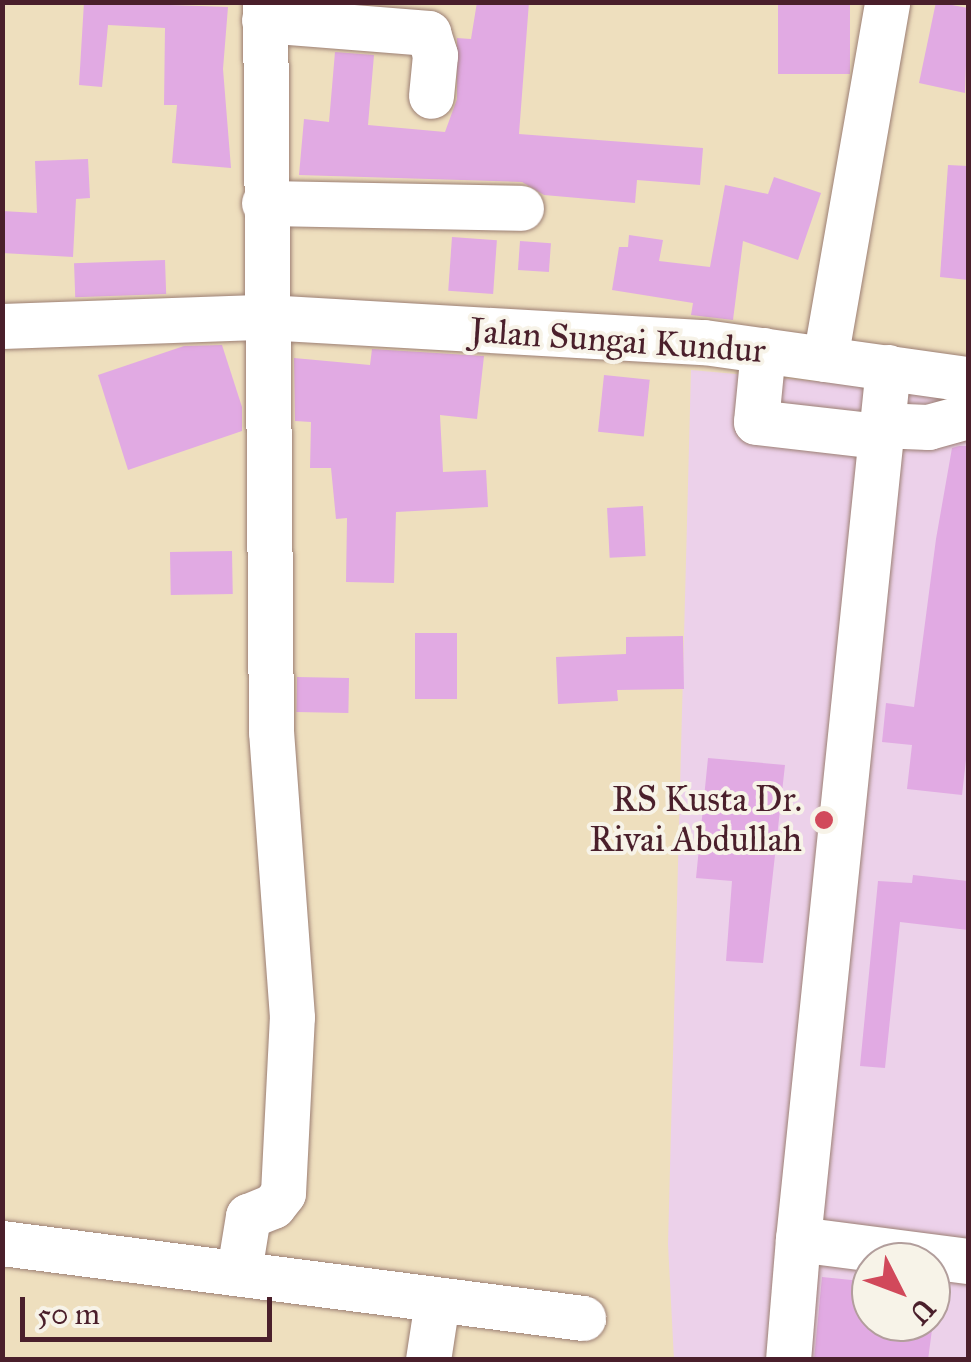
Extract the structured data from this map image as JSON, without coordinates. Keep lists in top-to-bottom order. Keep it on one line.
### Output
{"streets":{"street":["Jalan Sungai Kundur"]},"places":["RS Kusta Dr. Rivai Abdullah"],"scale_bar":"50 m","north":"bottom right"}
